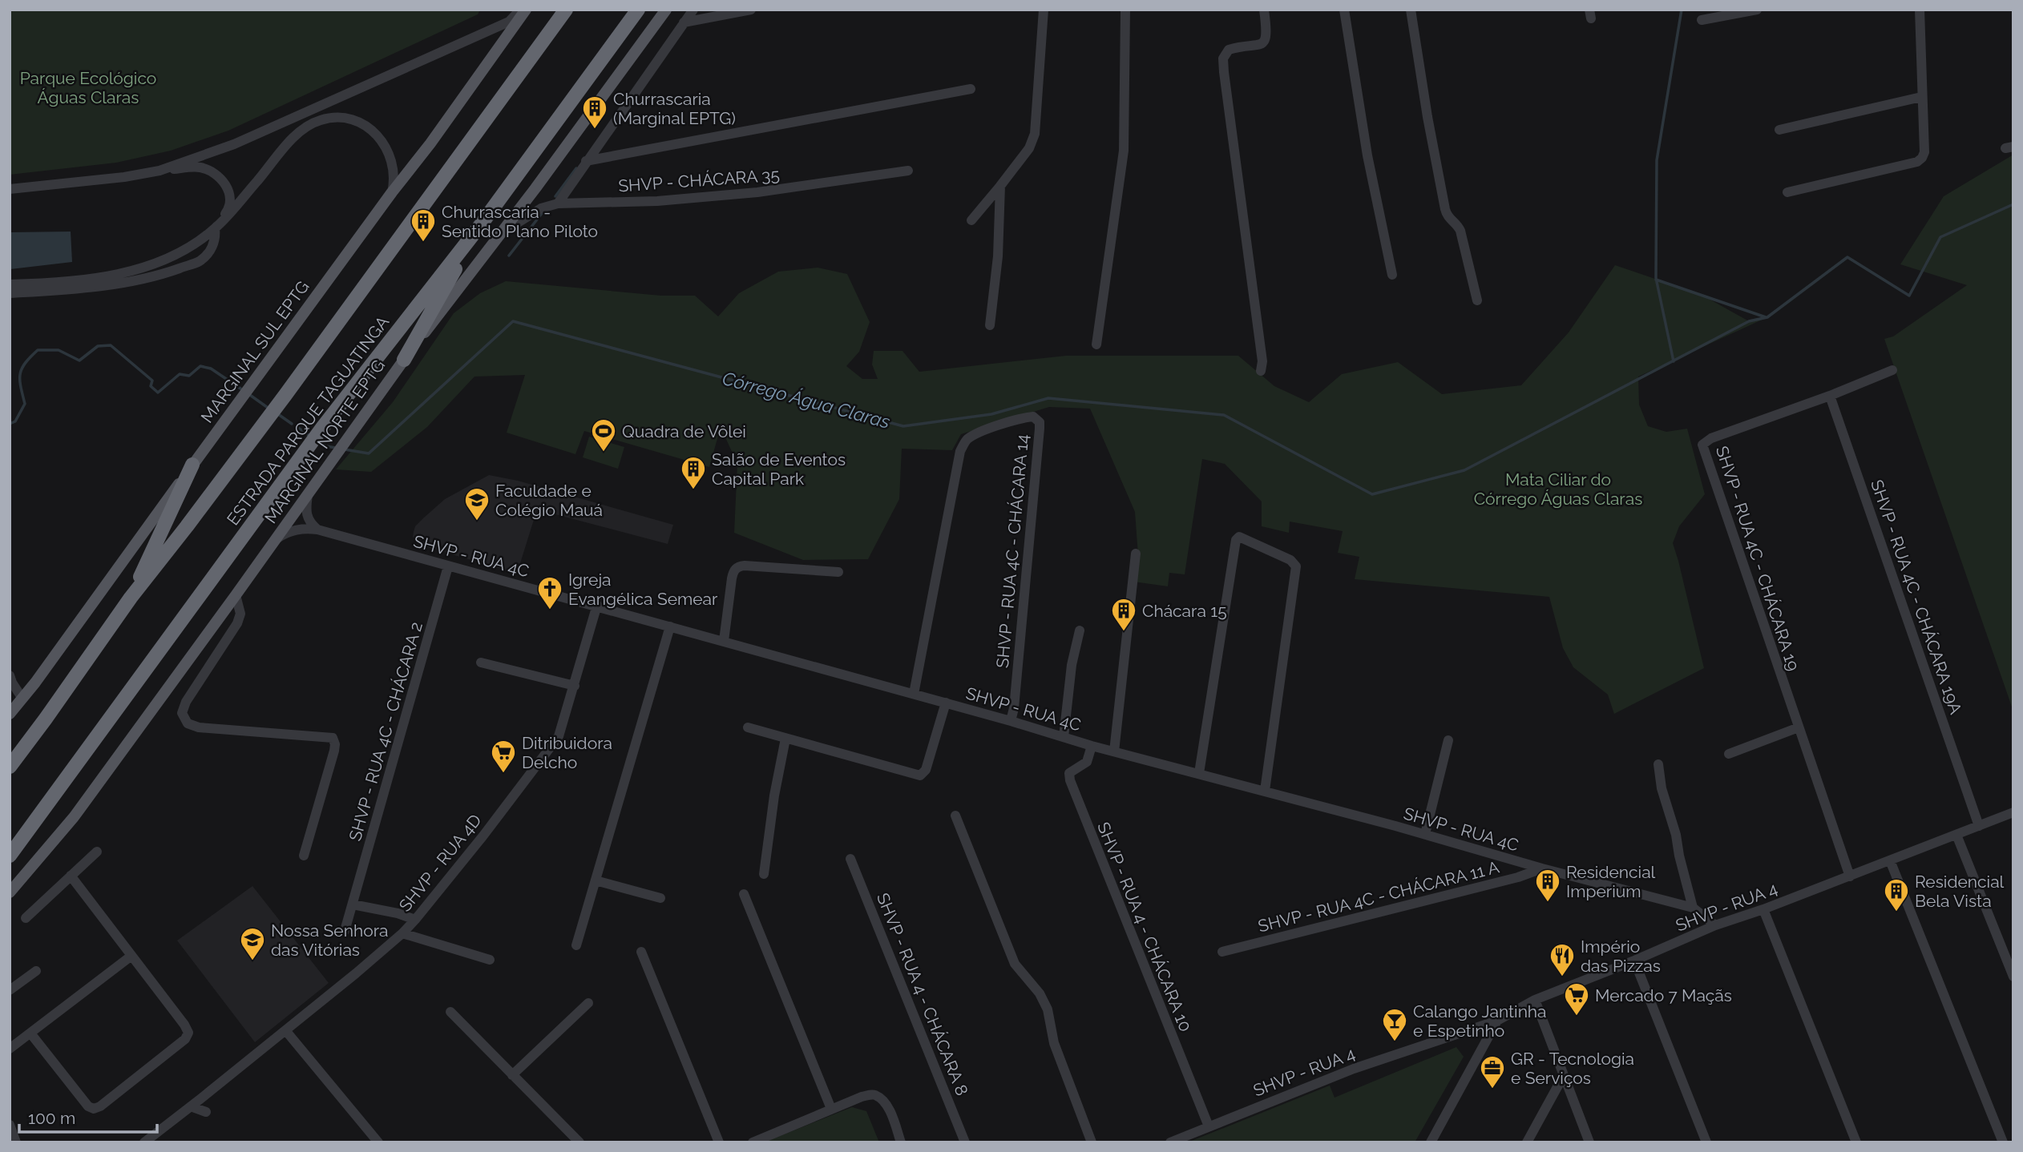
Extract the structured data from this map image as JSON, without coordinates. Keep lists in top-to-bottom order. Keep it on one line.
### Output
{"streets":{"highway":["ESTRADA PARQUE TAGUATINGA"],"main road":["MARGINAL SUL EPTG","MARGINAL NORTE EPTG"],"street":["SHVP - CHÁCARA 35","SHVP - RUA 4C - CHÁCARA 14","SHVP - RUA 4C","SHVP - RUA 4C - CHÁCARA 19","SHVP - RUA 4C - CHÁCARA 19A","SHVP - RUA 4C - CHÁCARA 2","SHVP - RUA 4D","SHVP - RUA 4C - CHÁCARA 11 A","SHVP - RUA 4","SHVP - RUA 4 - CHÁCARA 10","SHVP - RUA 4 - CHÁCARA 8"]},"crossings":[["SHVP - CHÁCARA 35","MARGINAL NORTE EPTG"],["MARGINAL NORTE EPTG","SHVP - RUA 4C"],["SHVP - RUA 4C - CHÁCARA 14","SHVP - RUA 4C"],["SHVP - RUA 4C","SHVP - RUA 4C - CHÁCARA 2"],["SHVP - RUA 4C","SHVP - RUA 4D"],["SHVP - RUA 4C","SHVP - RUA 4C - CHÁCARA 11 A"],["SHVP - RUA 4C","SHVP - RUA 4"],["SHVP - RUA 4C","SHVP - RUA 4 - CHÁCARA 10"],["SHVP - RUA 4C - CHÁCARA 19","SHVP - RUA 4C - CHÁCARA 19A"],["SHVP - RUA 4C - CHÁCARA 19","SHVP - RUA 4"],["SHVP - RUA 4C - CHÁCARA 19A","SHVP - RUA 4"],["SHVP - RUA 4","SHVP - RUA 4 - CHÁCARA 10"]],"water":["Córrego Água Claras"],"parks":["Parque Ecológico Águas Claras","Mata Ciliar do Córrego Águas Claras"],"places":{"building":["Churrascaria (Marginal EPTG)","Churrascaria - Sentido Plano Piloto","Salão de Eventos Capital Park","Chácara 15","Residencial Imperium","Residencial Bela Vista"],"sports":["Quadra de Vôlei"],"school or university":["Faculdade e Colégio Mauá","Nossa Senhora das Vitórias"],"church":["Igreja Evangélica Semear"],"supermarket":["Ditribuidora Delcho","Mercado 7 Maçãs"],"restaurant":["Império das Pizzas"],"bar":["Calango Jantinha e Espetinho"],"office":["GR - Tecnologia e Serviços"]},"scale_bar":"100 m"}
